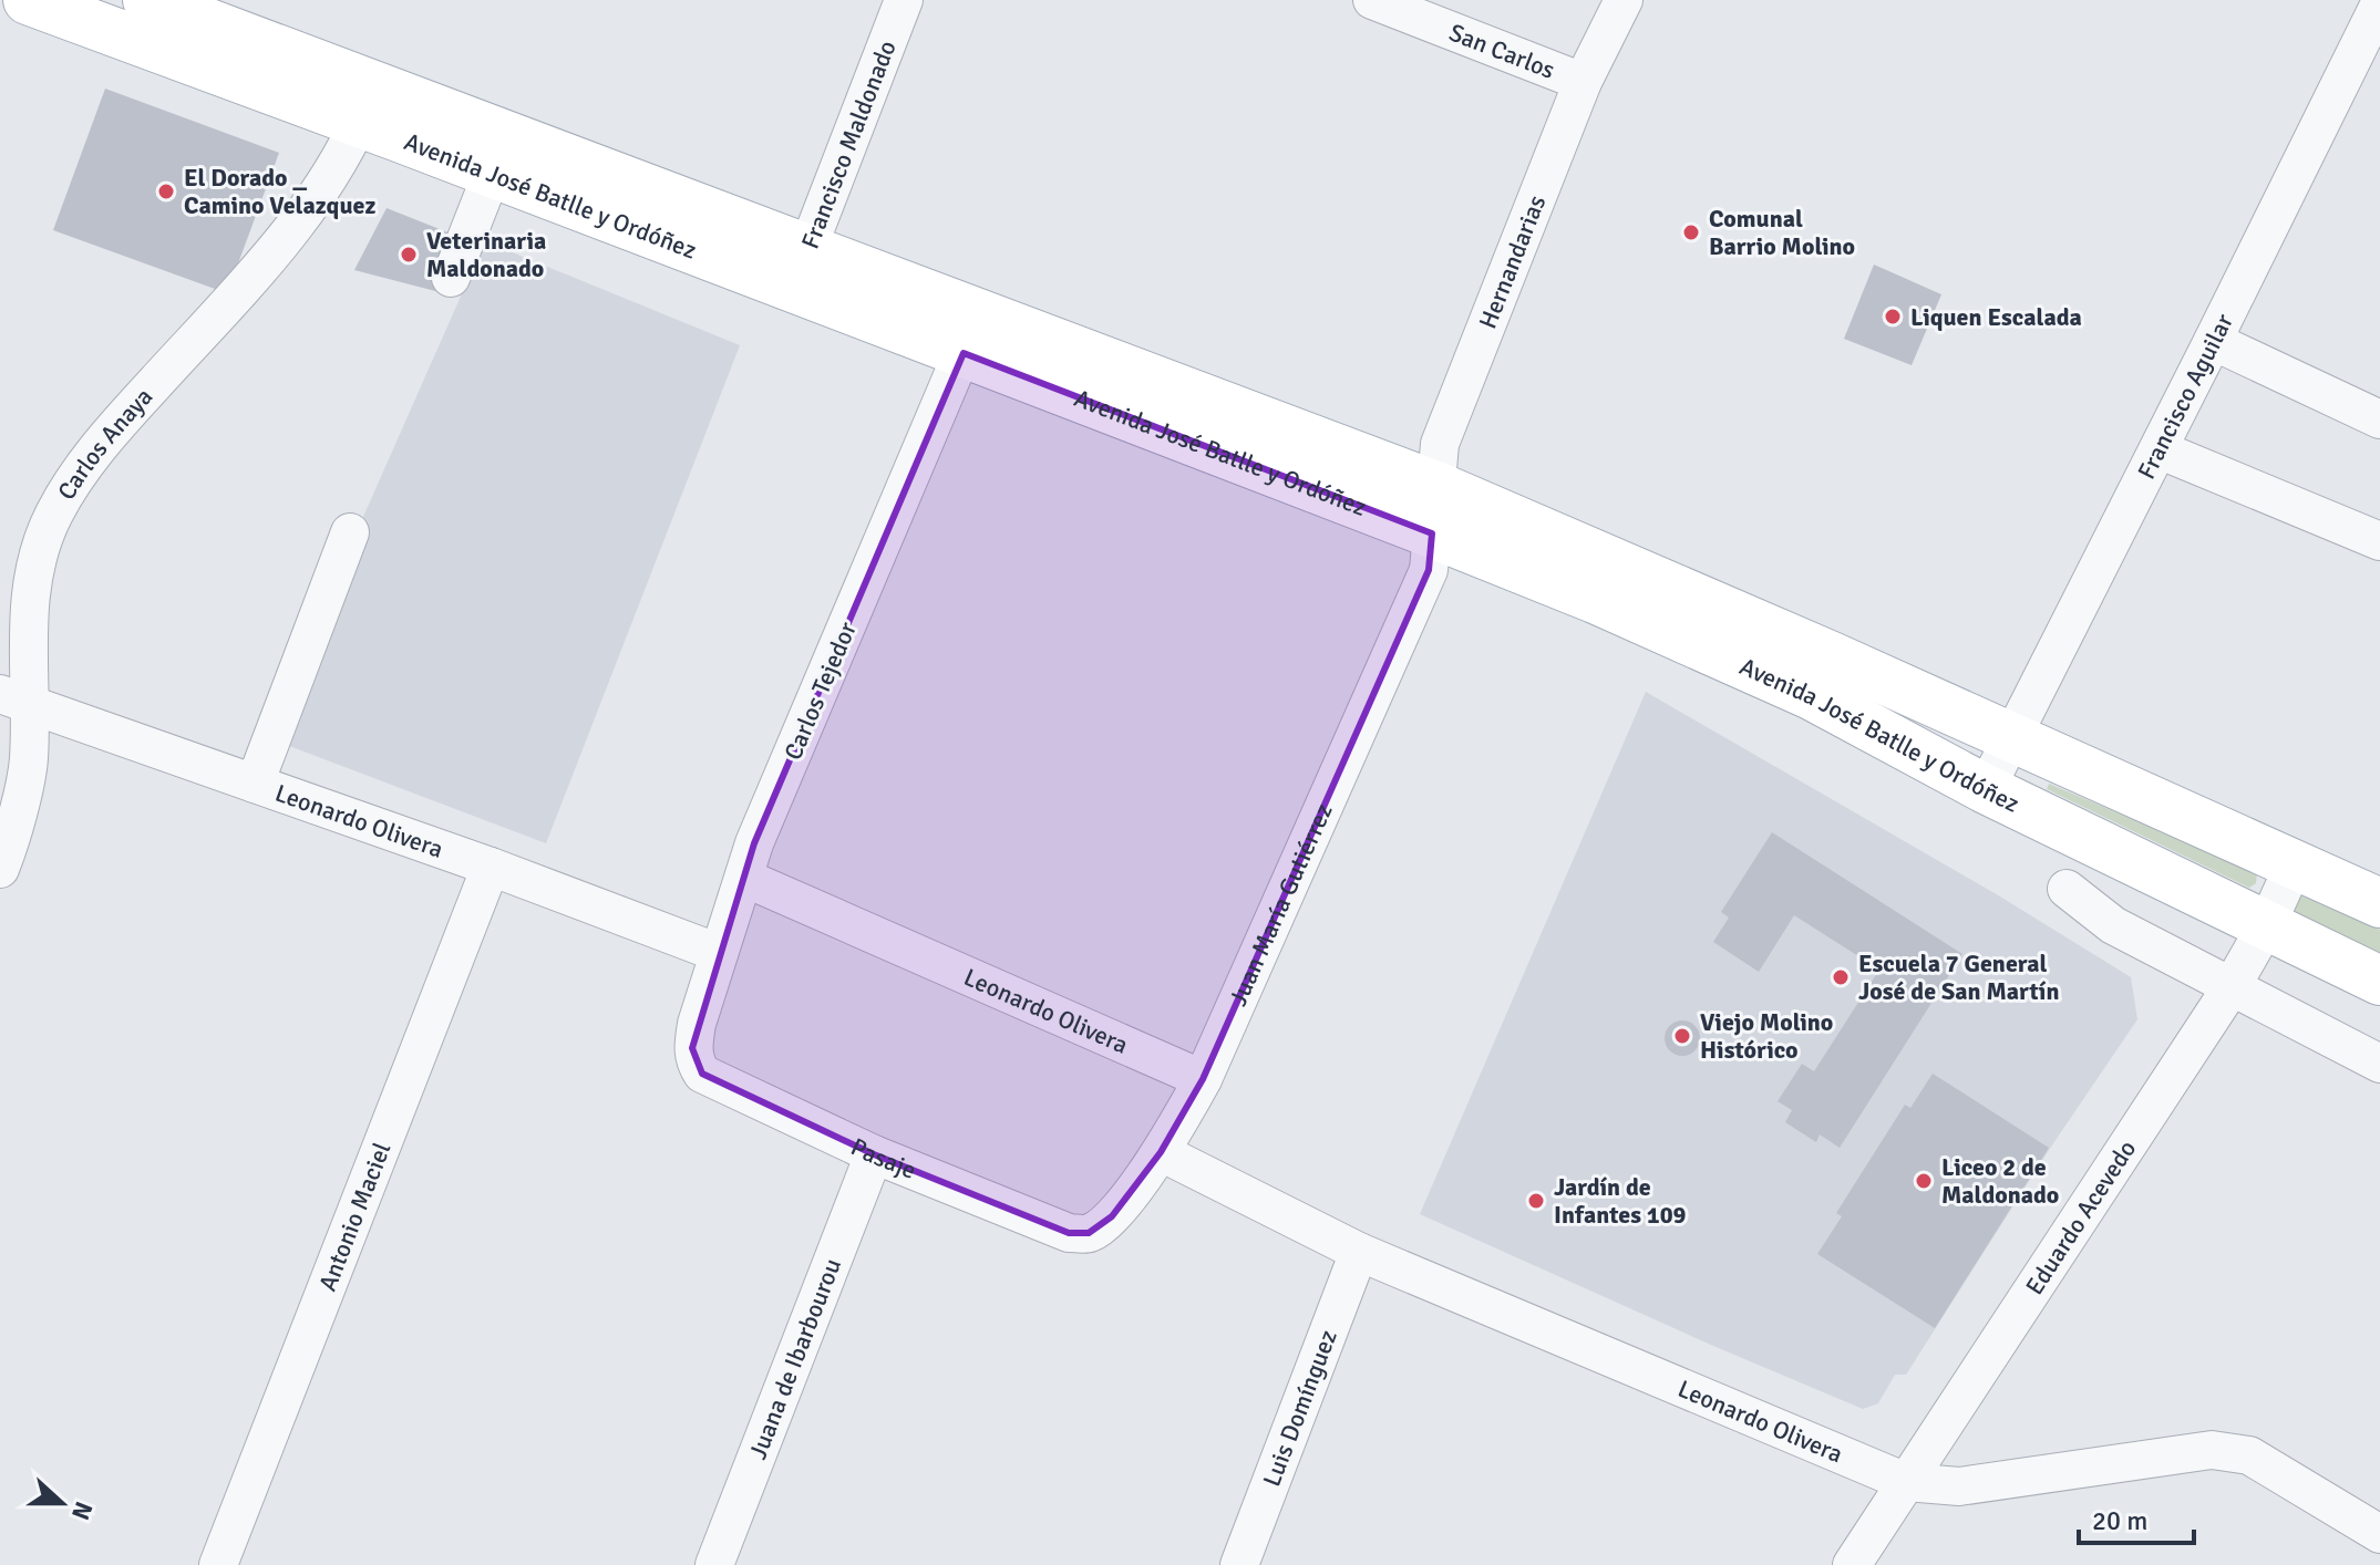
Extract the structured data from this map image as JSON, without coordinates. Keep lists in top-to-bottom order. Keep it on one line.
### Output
{"streets":{"main road":["Avenida José Batlle y Ordóñez"],"street":["San Carlos","Francisco Maldonado","Hernandarias","Francisco Aguilar","Carlos Anaya","Carlos Tejedor","Leonardo Olivera","Juan María Gutiérrez","Pasaje","Antonio Maciel","Eduardo Acevedo","Juana de Ibarbourou","Luis Domínguez"]},"crossings":[["San Carlos","Hernandarias"],["Francisco Maldonado","Avenida José Batlle y Ordóñez"],["Avenida José Batlle y Ordóñez","Hernandarias"],["Avenida José Batlle y Ordóñez","Francisco Aguilar"],["Avenida José Batlle y Ordóñez","Carlos Anaya"],["Avenida José Batlle y Ordóñez","Carlos Tejedor"],["Avenida José Batlle y Ordóñez","Juan María Gutiérrez"],["Avenida José Batlle y Ordóñez","Eduardo Acevedo"],["Hernandarias","Juan María Gutiérrez"],["Carlos Anaya","Leonardo Olivera"],["Carlos Tejedor","Leonardo Olivera"],["Carlos Tejedor","Pasaje"],["Leonardo Olivera","Juan María Gutiérrez"],["Leonardo Olivera","Antonio Maciel"],["Leonardo Olivera","Eduardo Acevedo"],["Leonardo Olivera","Luis Domínguez"],["Juan María Gutiérrez","Pasaje"],["Pasaje","Juana de Ibarbourou"]],"places":["El Dorado _ Camino Velazquez","Comunal Barrio Molino","Veterinaria Maldonado","Liquen Escalada","Escuela 7 General José de San Martín","Viejo Molino Histórico","Liceo 2 de Maldonado","Jardín de Infantes 109"],"scale_bar":"20 m","north":"right"}
